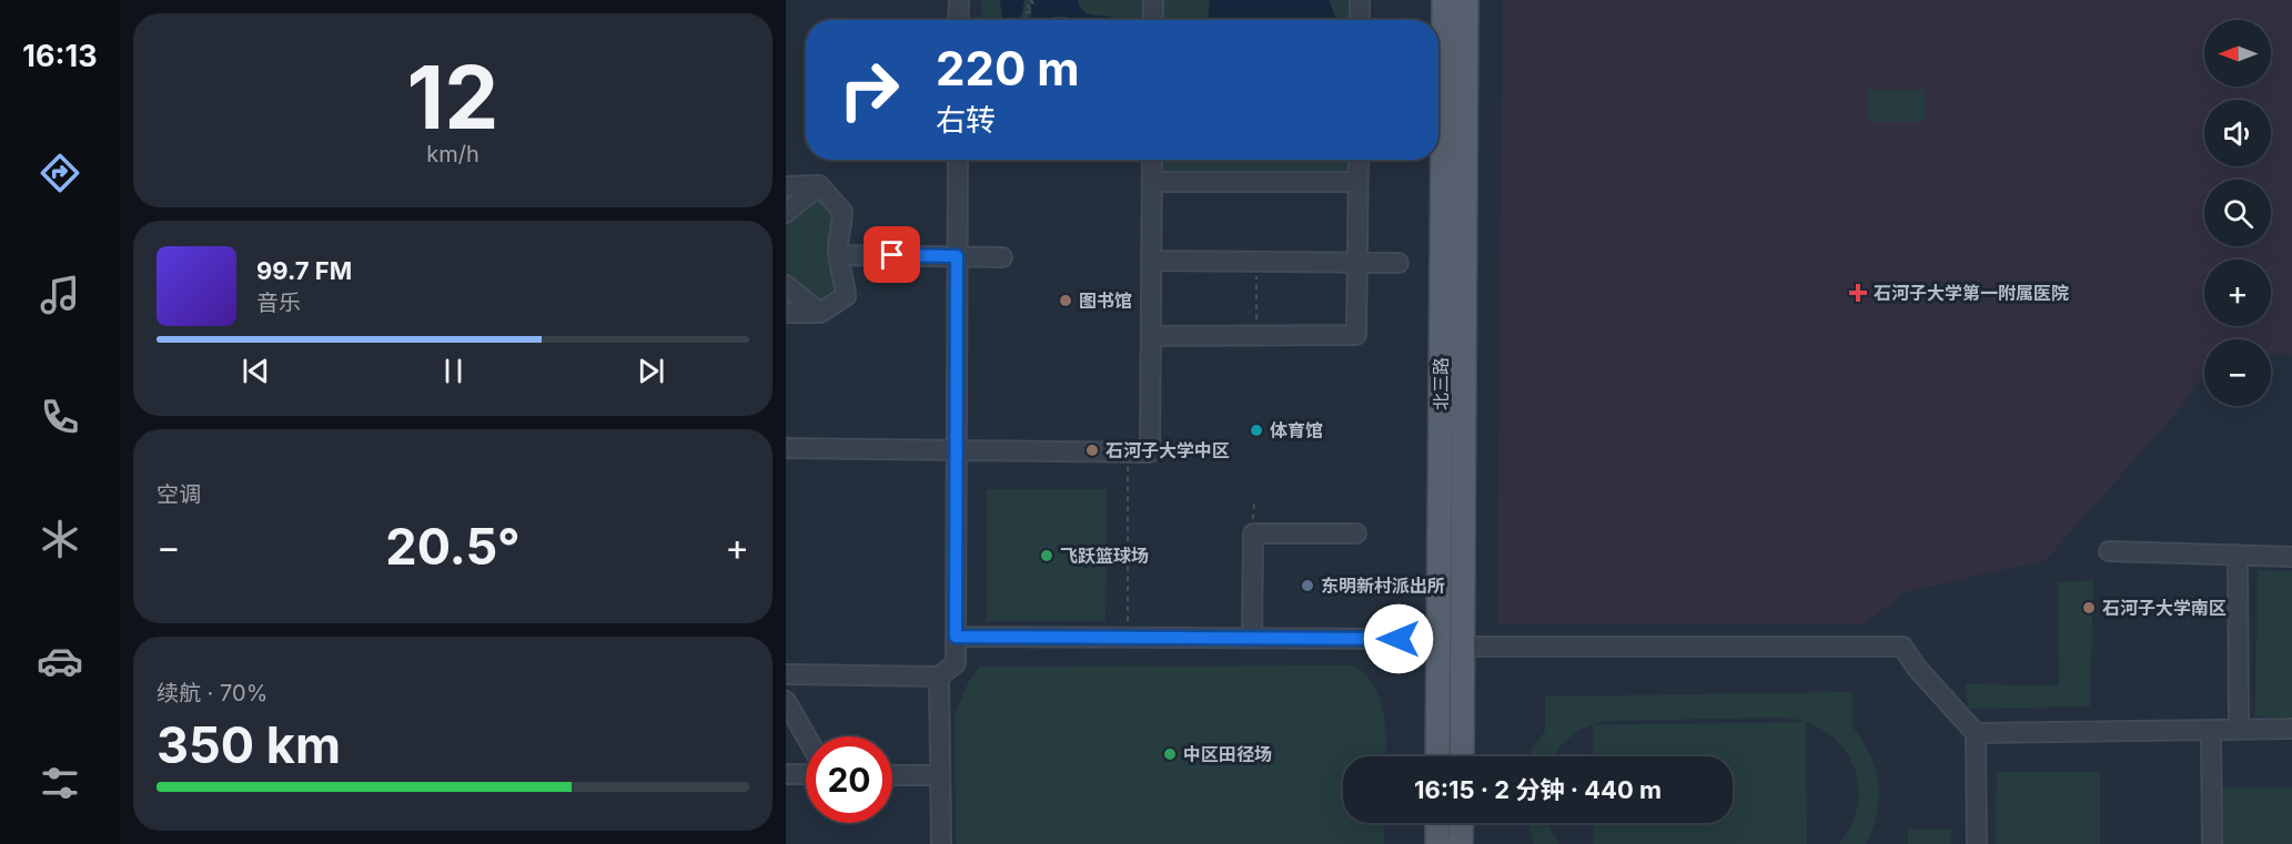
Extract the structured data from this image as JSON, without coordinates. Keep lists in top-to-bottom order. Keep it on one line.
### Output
{"streets":{"main road":["北三路"]},"places":{"health":["石河子大学第一附属医院"],"other":["图书馆","体育馆","石河子大学中区","飞跃篮球场","东明新村派出所","石河子大学南区","中区田径场"]},"north":"left","page":{"tabs":"16:13","tile":[["12","km/h"],"空调",["续航 · 70%","350 km"]],"map_buttons":["+","−"],"turn":["220 m","右转"],"song":["99.7 FM","音乐"],"heat":["−","20.5°","+"],"limit":"20","trip":"16:15 · 2 分钟 · 440 m"}}
